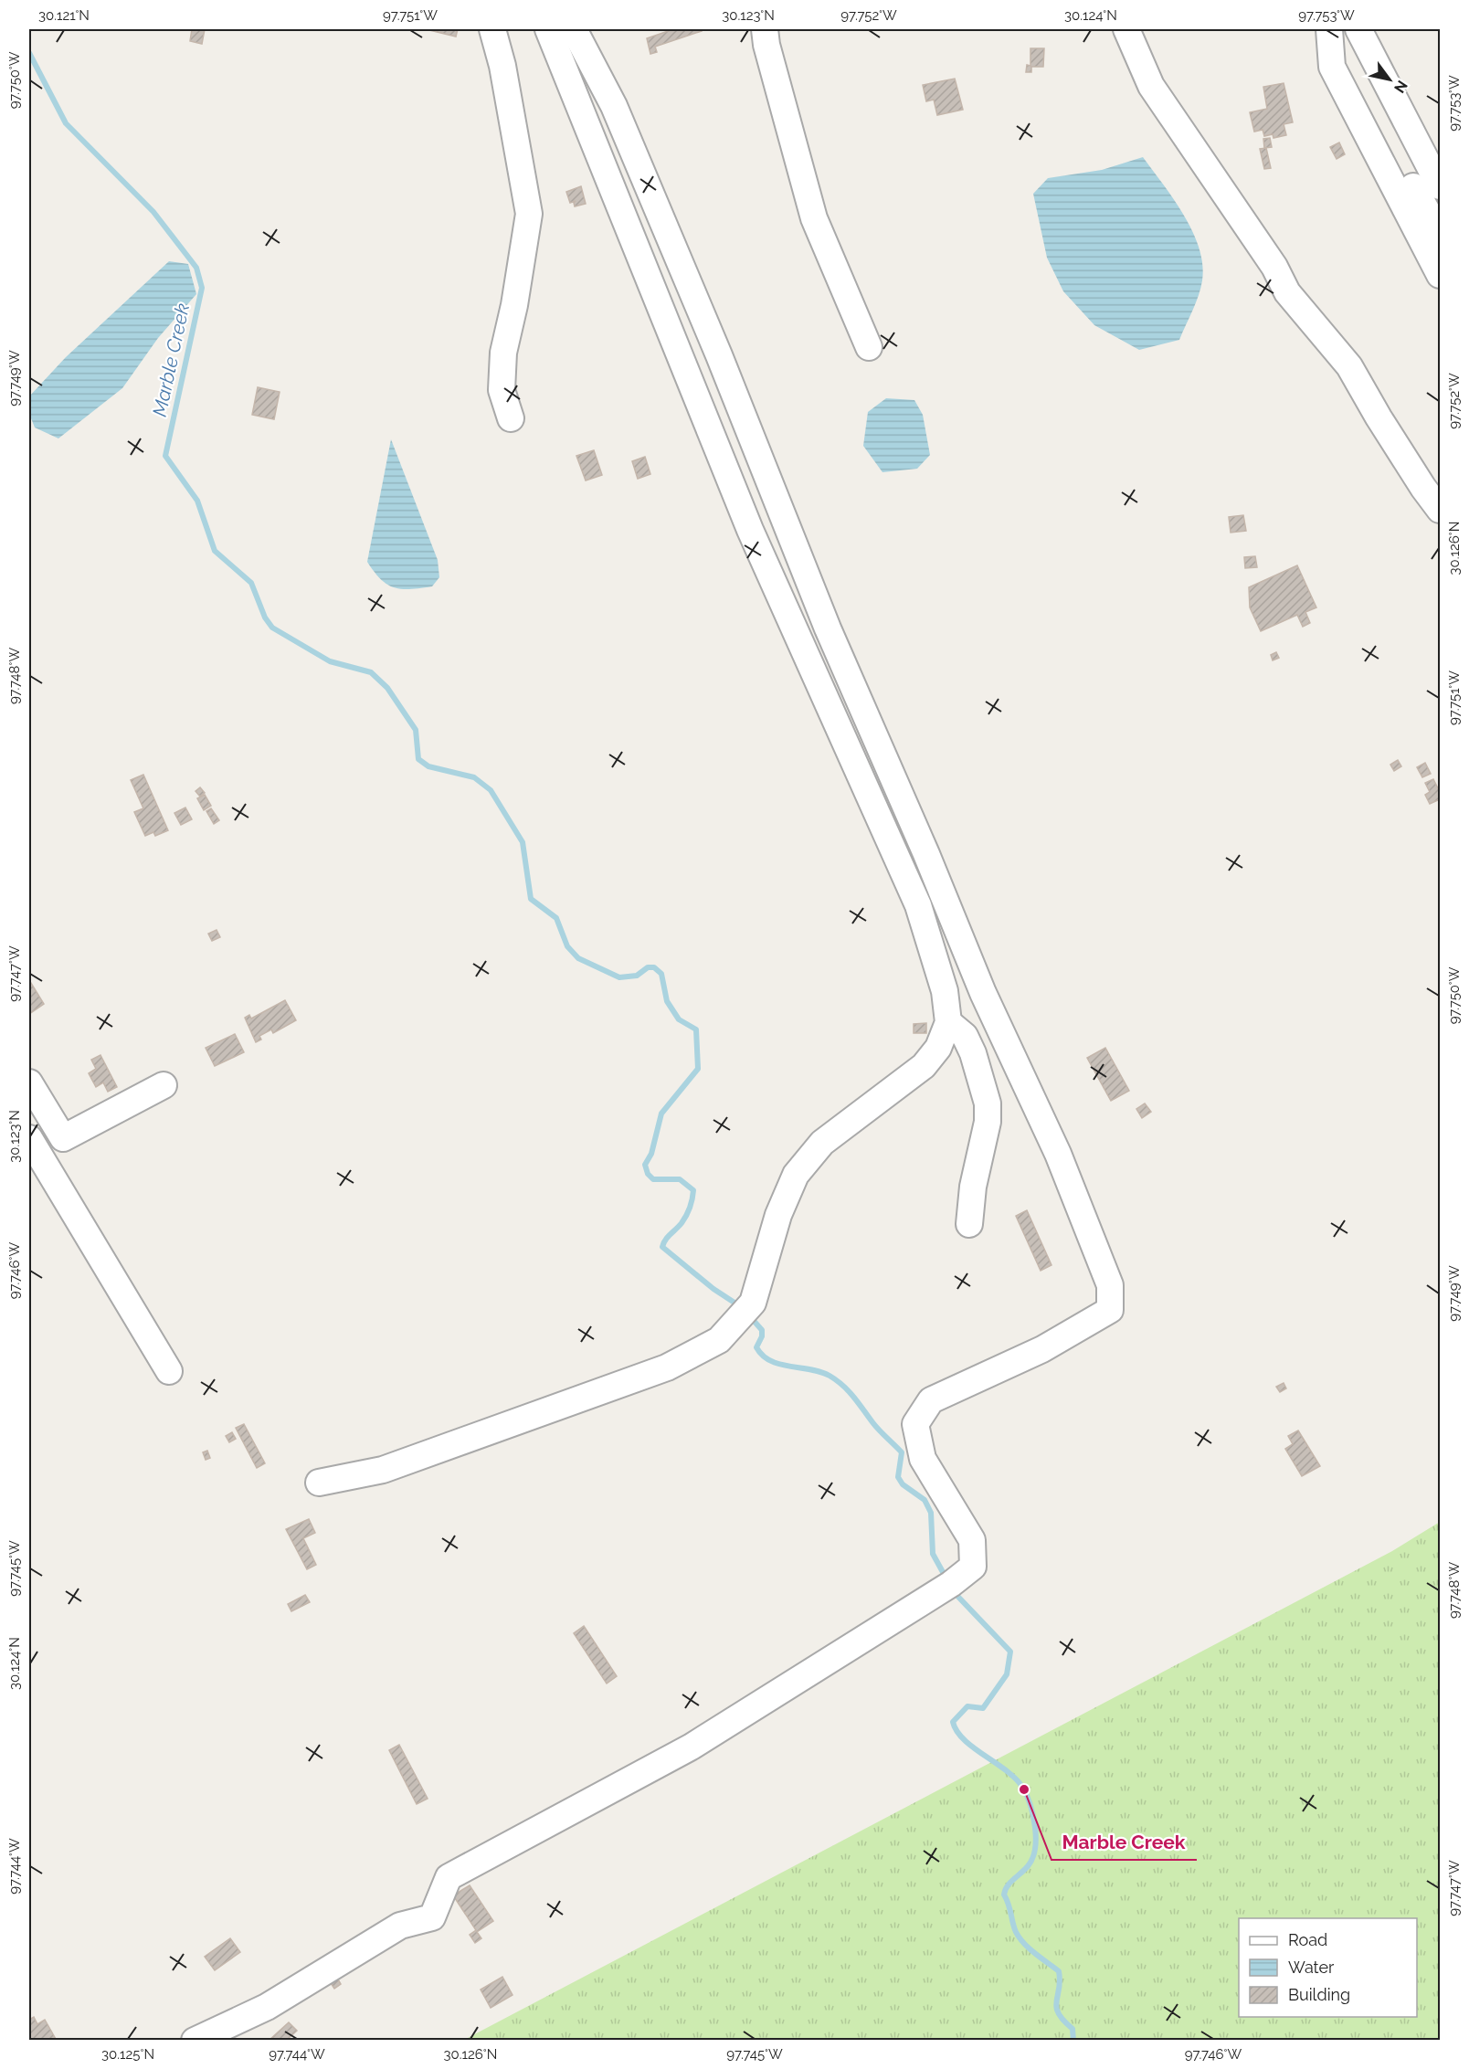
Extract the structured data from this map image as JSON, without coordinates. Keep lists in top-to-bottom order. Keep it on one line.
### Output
{"water":["Marble Creek"],"places":["Marble Creek"],"legend":["Road","Water","Building"],"north":"bottom right","coordinates":["30.121°N","97.751°W","30.123°N","97.752°W","30.124°N","97.753°W","97.750°W","97.749°W","30.126°N","97.748°W","97.747°W","97.746°W","97.745°W","97.744°W","30.125°N"]}
